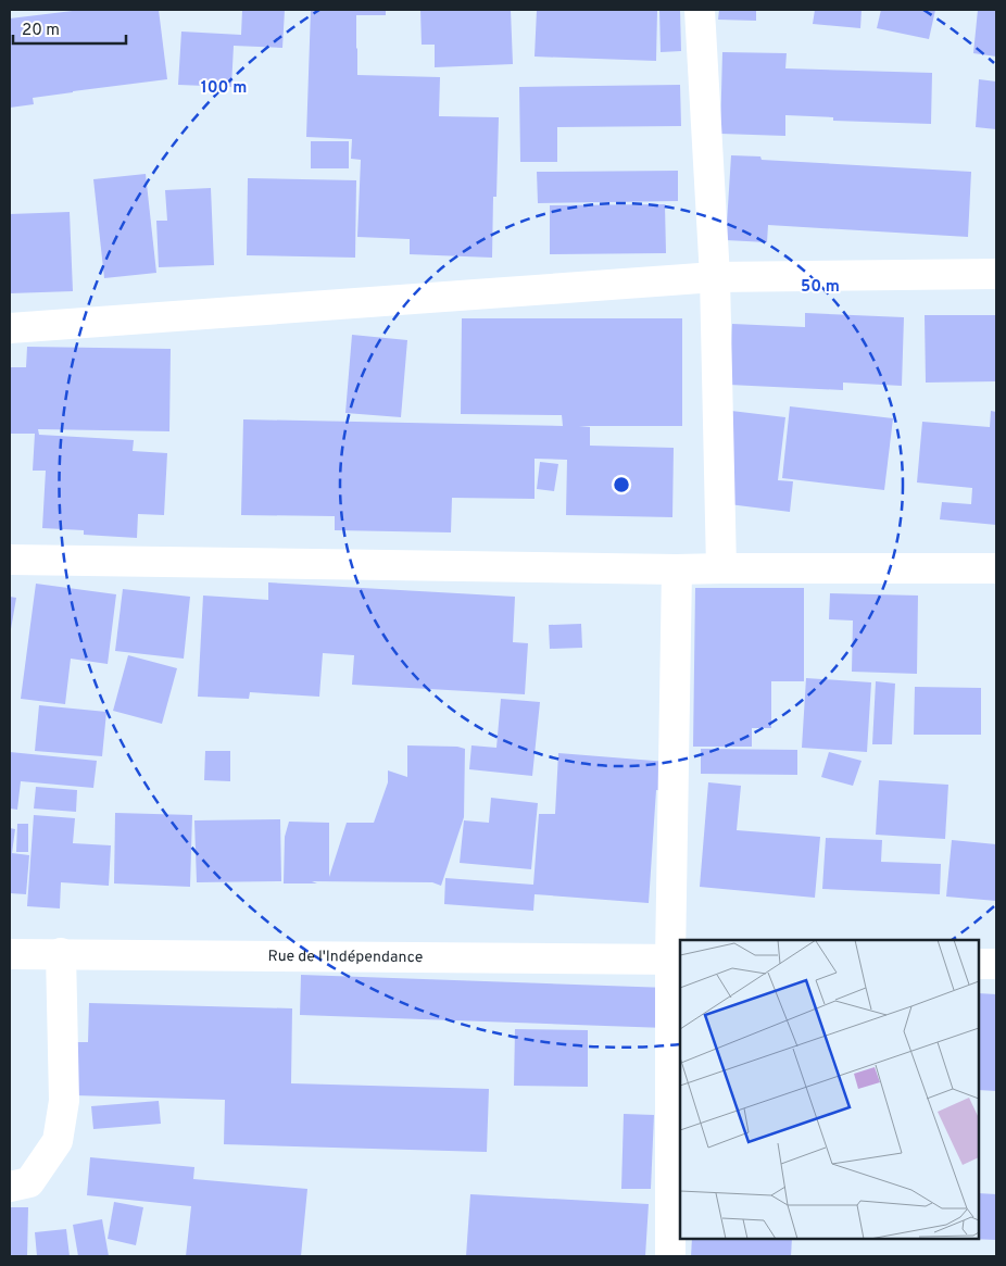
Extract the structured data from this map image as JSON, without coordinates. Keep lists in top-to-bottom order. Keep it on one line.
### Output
{"streets":{"street":["Rue de l'Indépendance"]},"scale_bar":"20 m","rings":["100 m","50 m"]}
